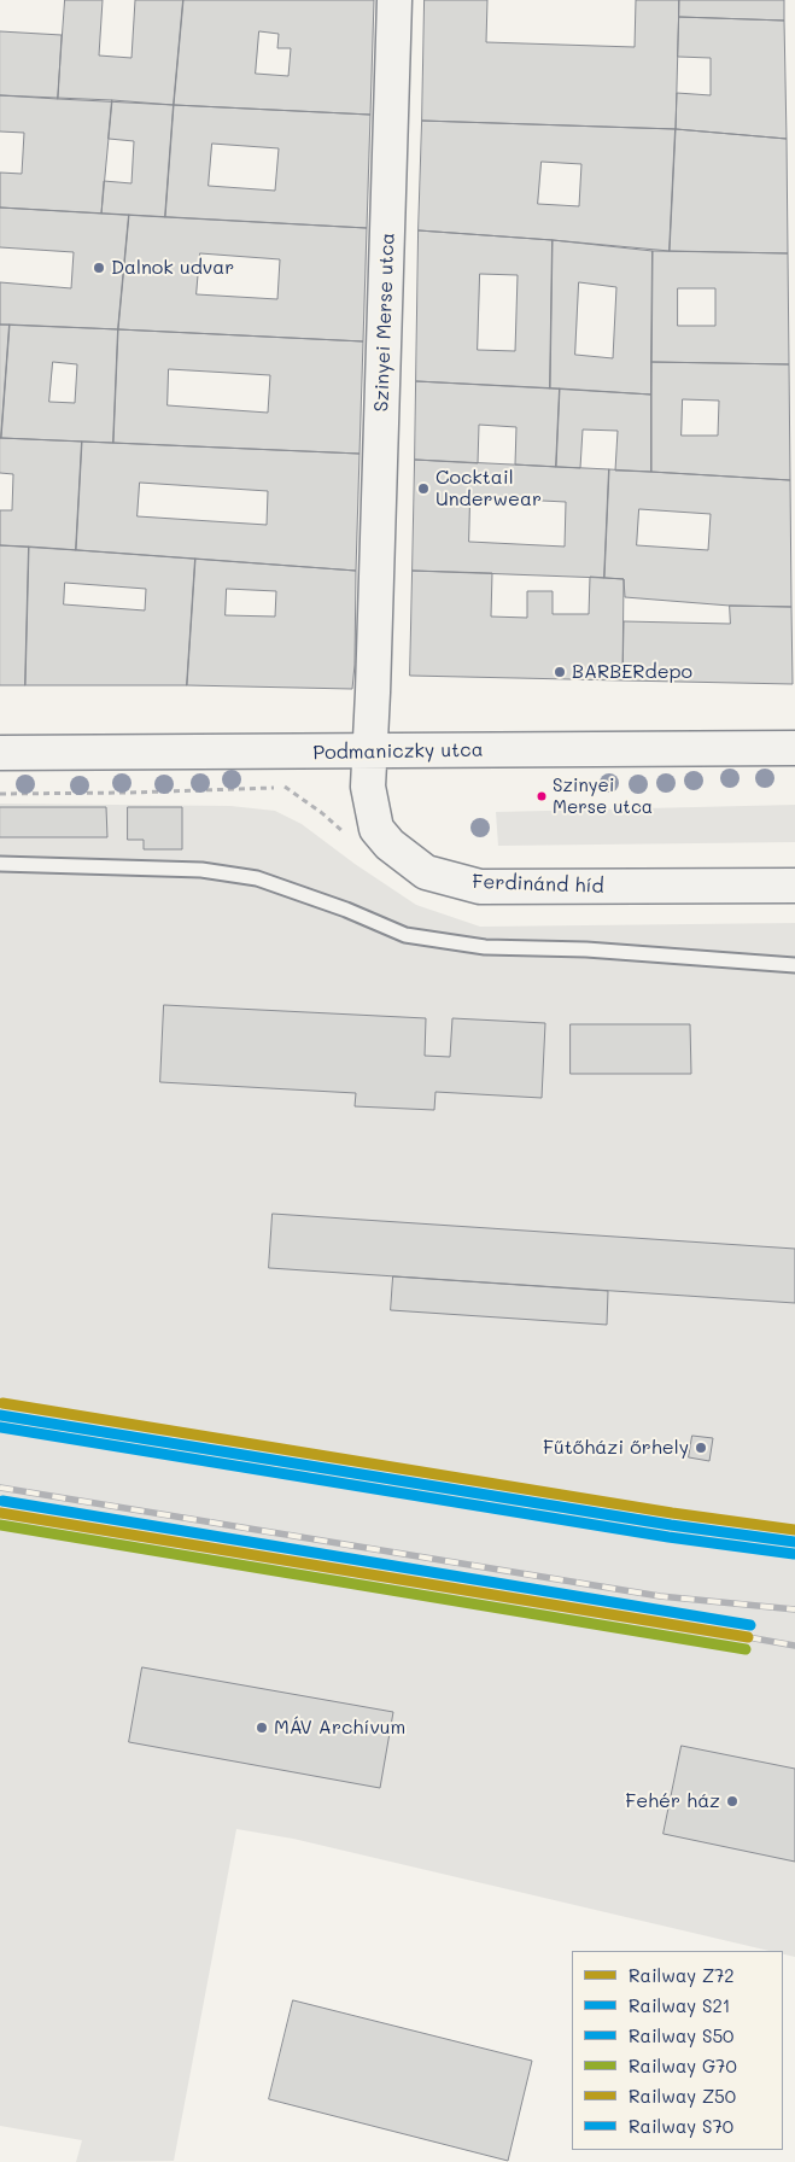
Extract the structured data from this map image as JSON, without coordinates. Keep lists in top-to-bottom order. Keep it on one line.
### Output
{"streets":{"street":["Szinyei Merse utca","Podmaniczky utca","Ferdinánd híd"]},"crossings":[["Szinyei Merse utca","Podmaniczky utca"],["Szinyei Merse utca","Ferdinánd híd"],["Podmaniczky utca","Ferdinánd híd"]],"places":["Dalnok udvar","Cocktail Underwear","BARBERdepo","Szinyei Merse utca","Fűtőházi őrhely","MÁV Archívum","Fehér ház"],"lines":["rail line Z50","rail line S21","rail line S50","rail line S70","rail line Z72","rail line G70"],"legend":["Railway Z72","Railway S21","Railway S50","Railway G70","Railway Z50","Railway S70"]}
